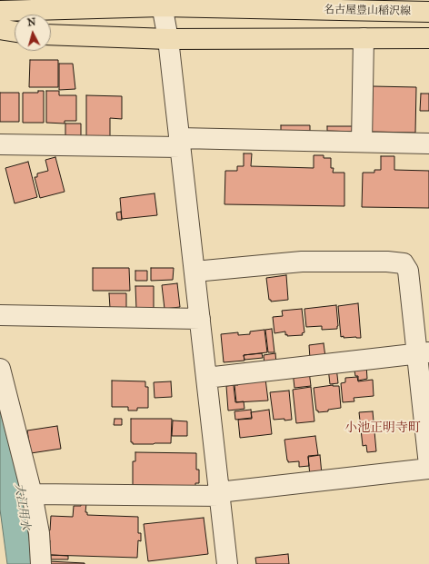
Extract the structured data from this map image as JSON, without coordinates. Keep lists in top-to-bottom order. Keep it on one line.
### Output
{"streets":{"main road":["名古屋豊山稲沢線"]},"districts":["小池正明寺町"],"water":["大江用水"],"north":"top"}
